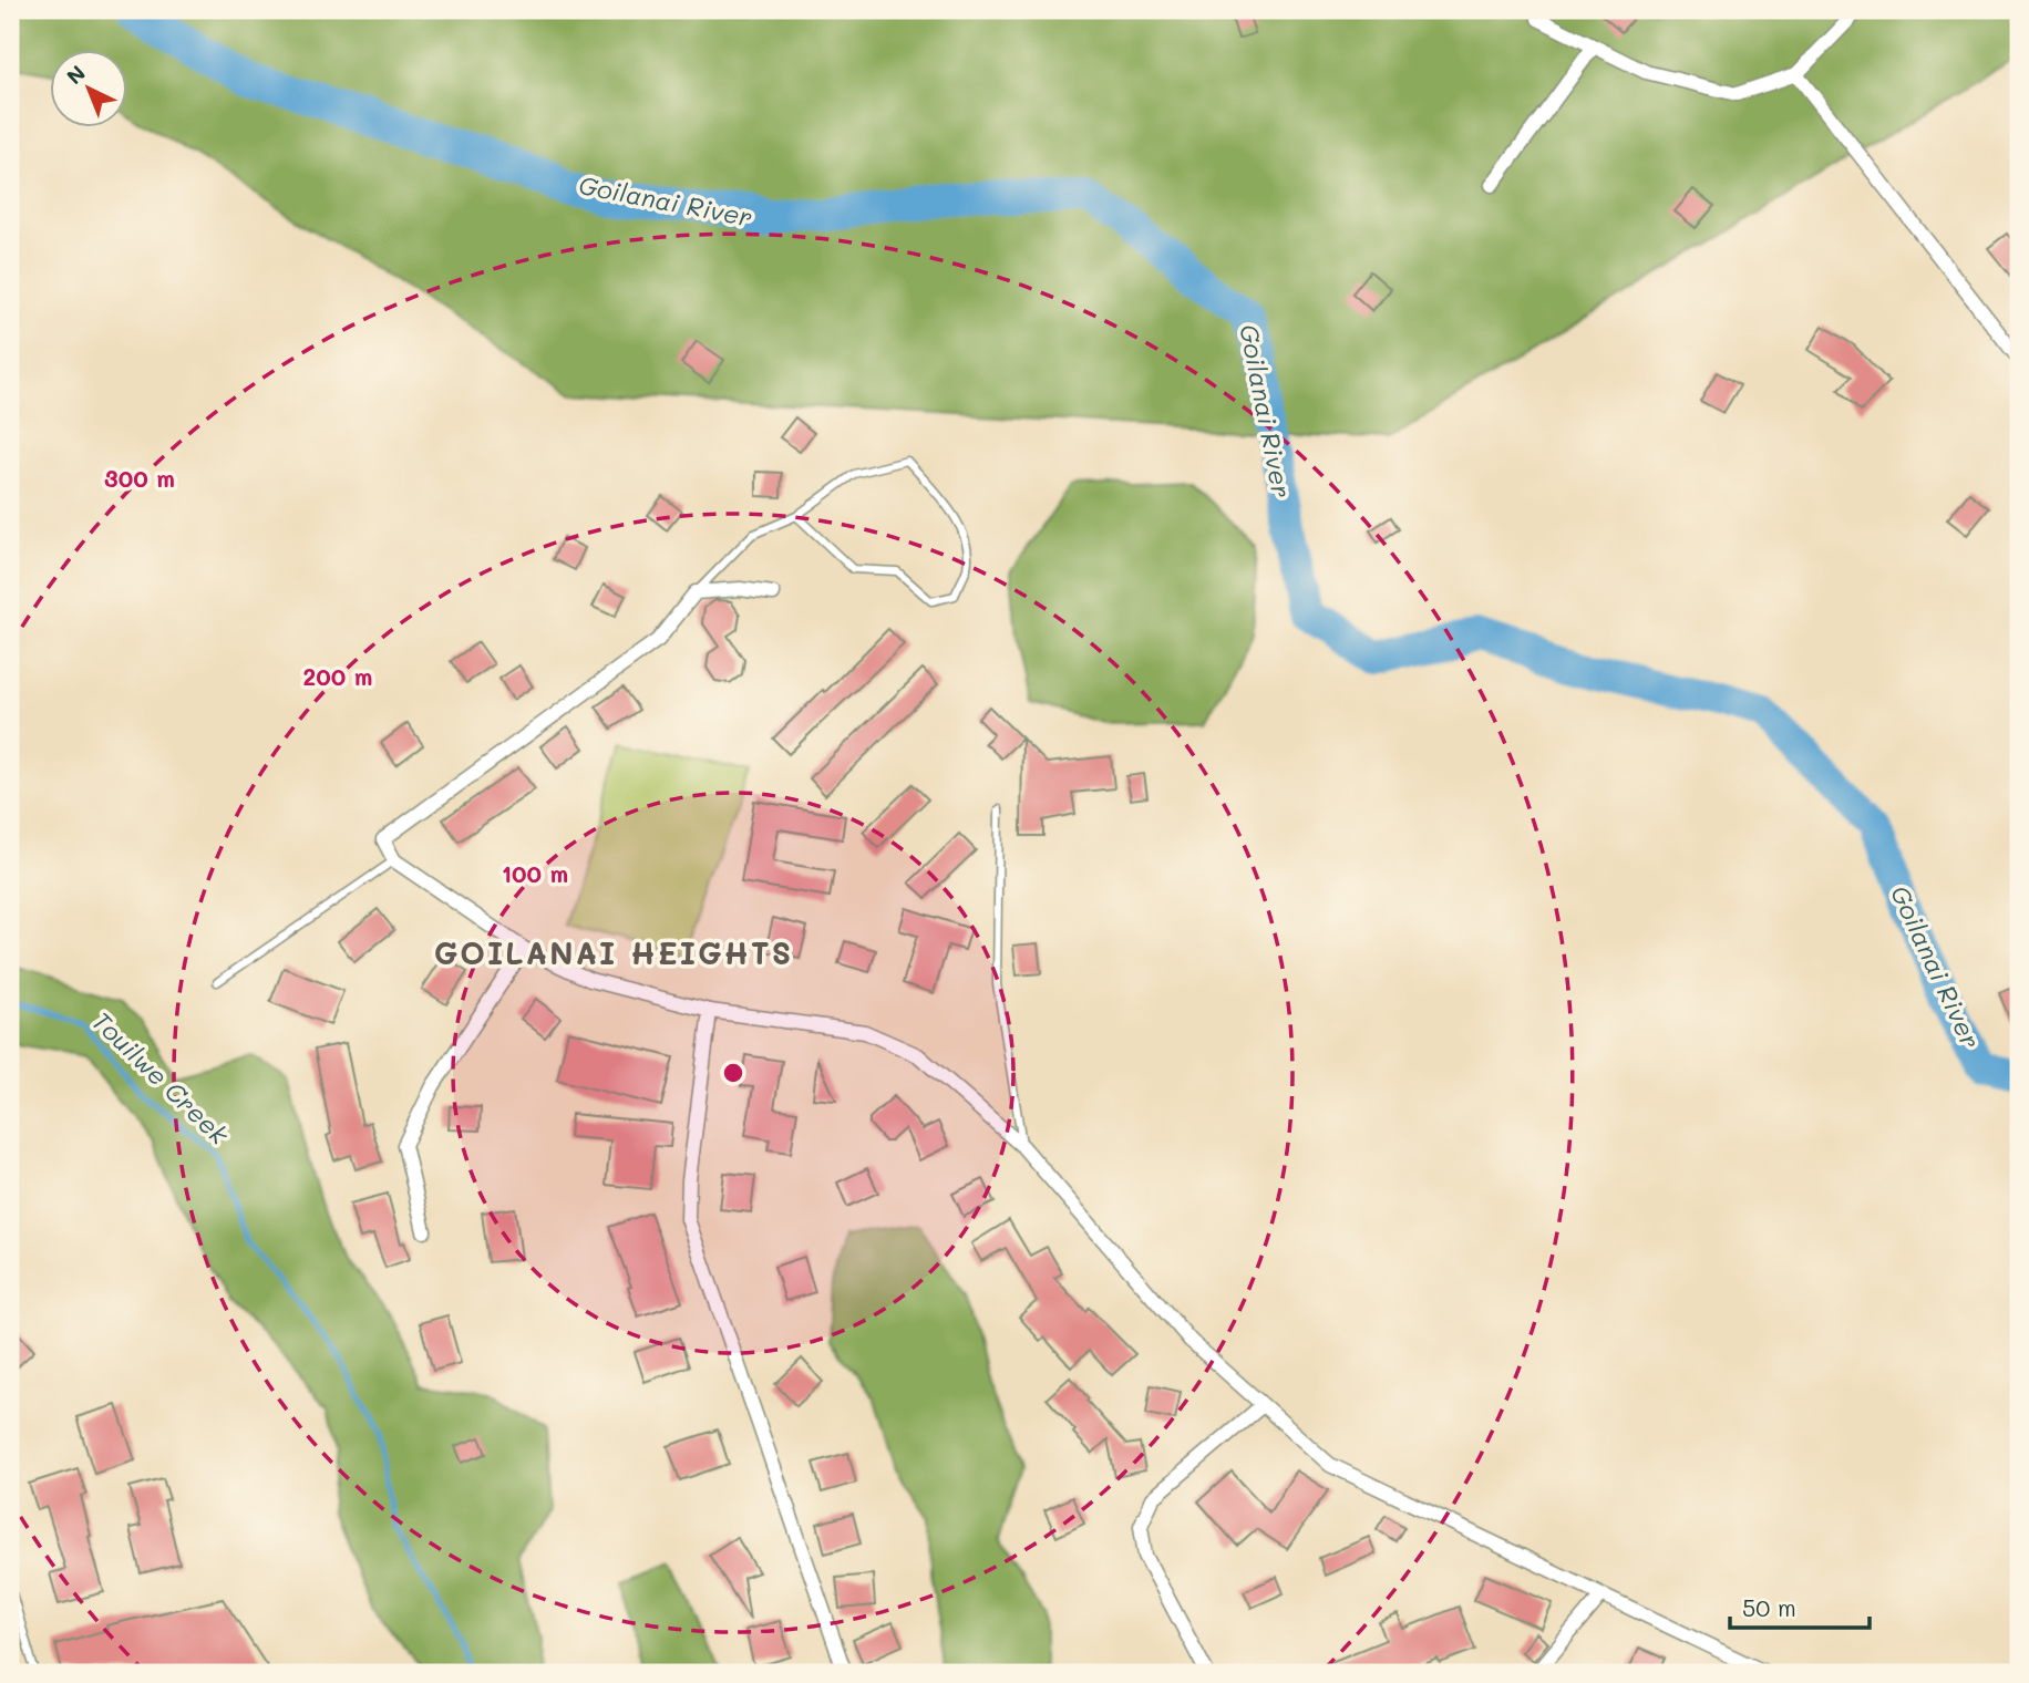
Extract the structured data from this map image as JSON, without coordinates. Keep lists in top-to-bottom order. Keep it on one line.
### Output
{"districts":["GOILANAI HEIGHTS"],"water":["Goilanai River","Touilwe Creek"],"scale_bar":"50 m","north":"top left","rings":["300 m","200 m","100 m"]}
